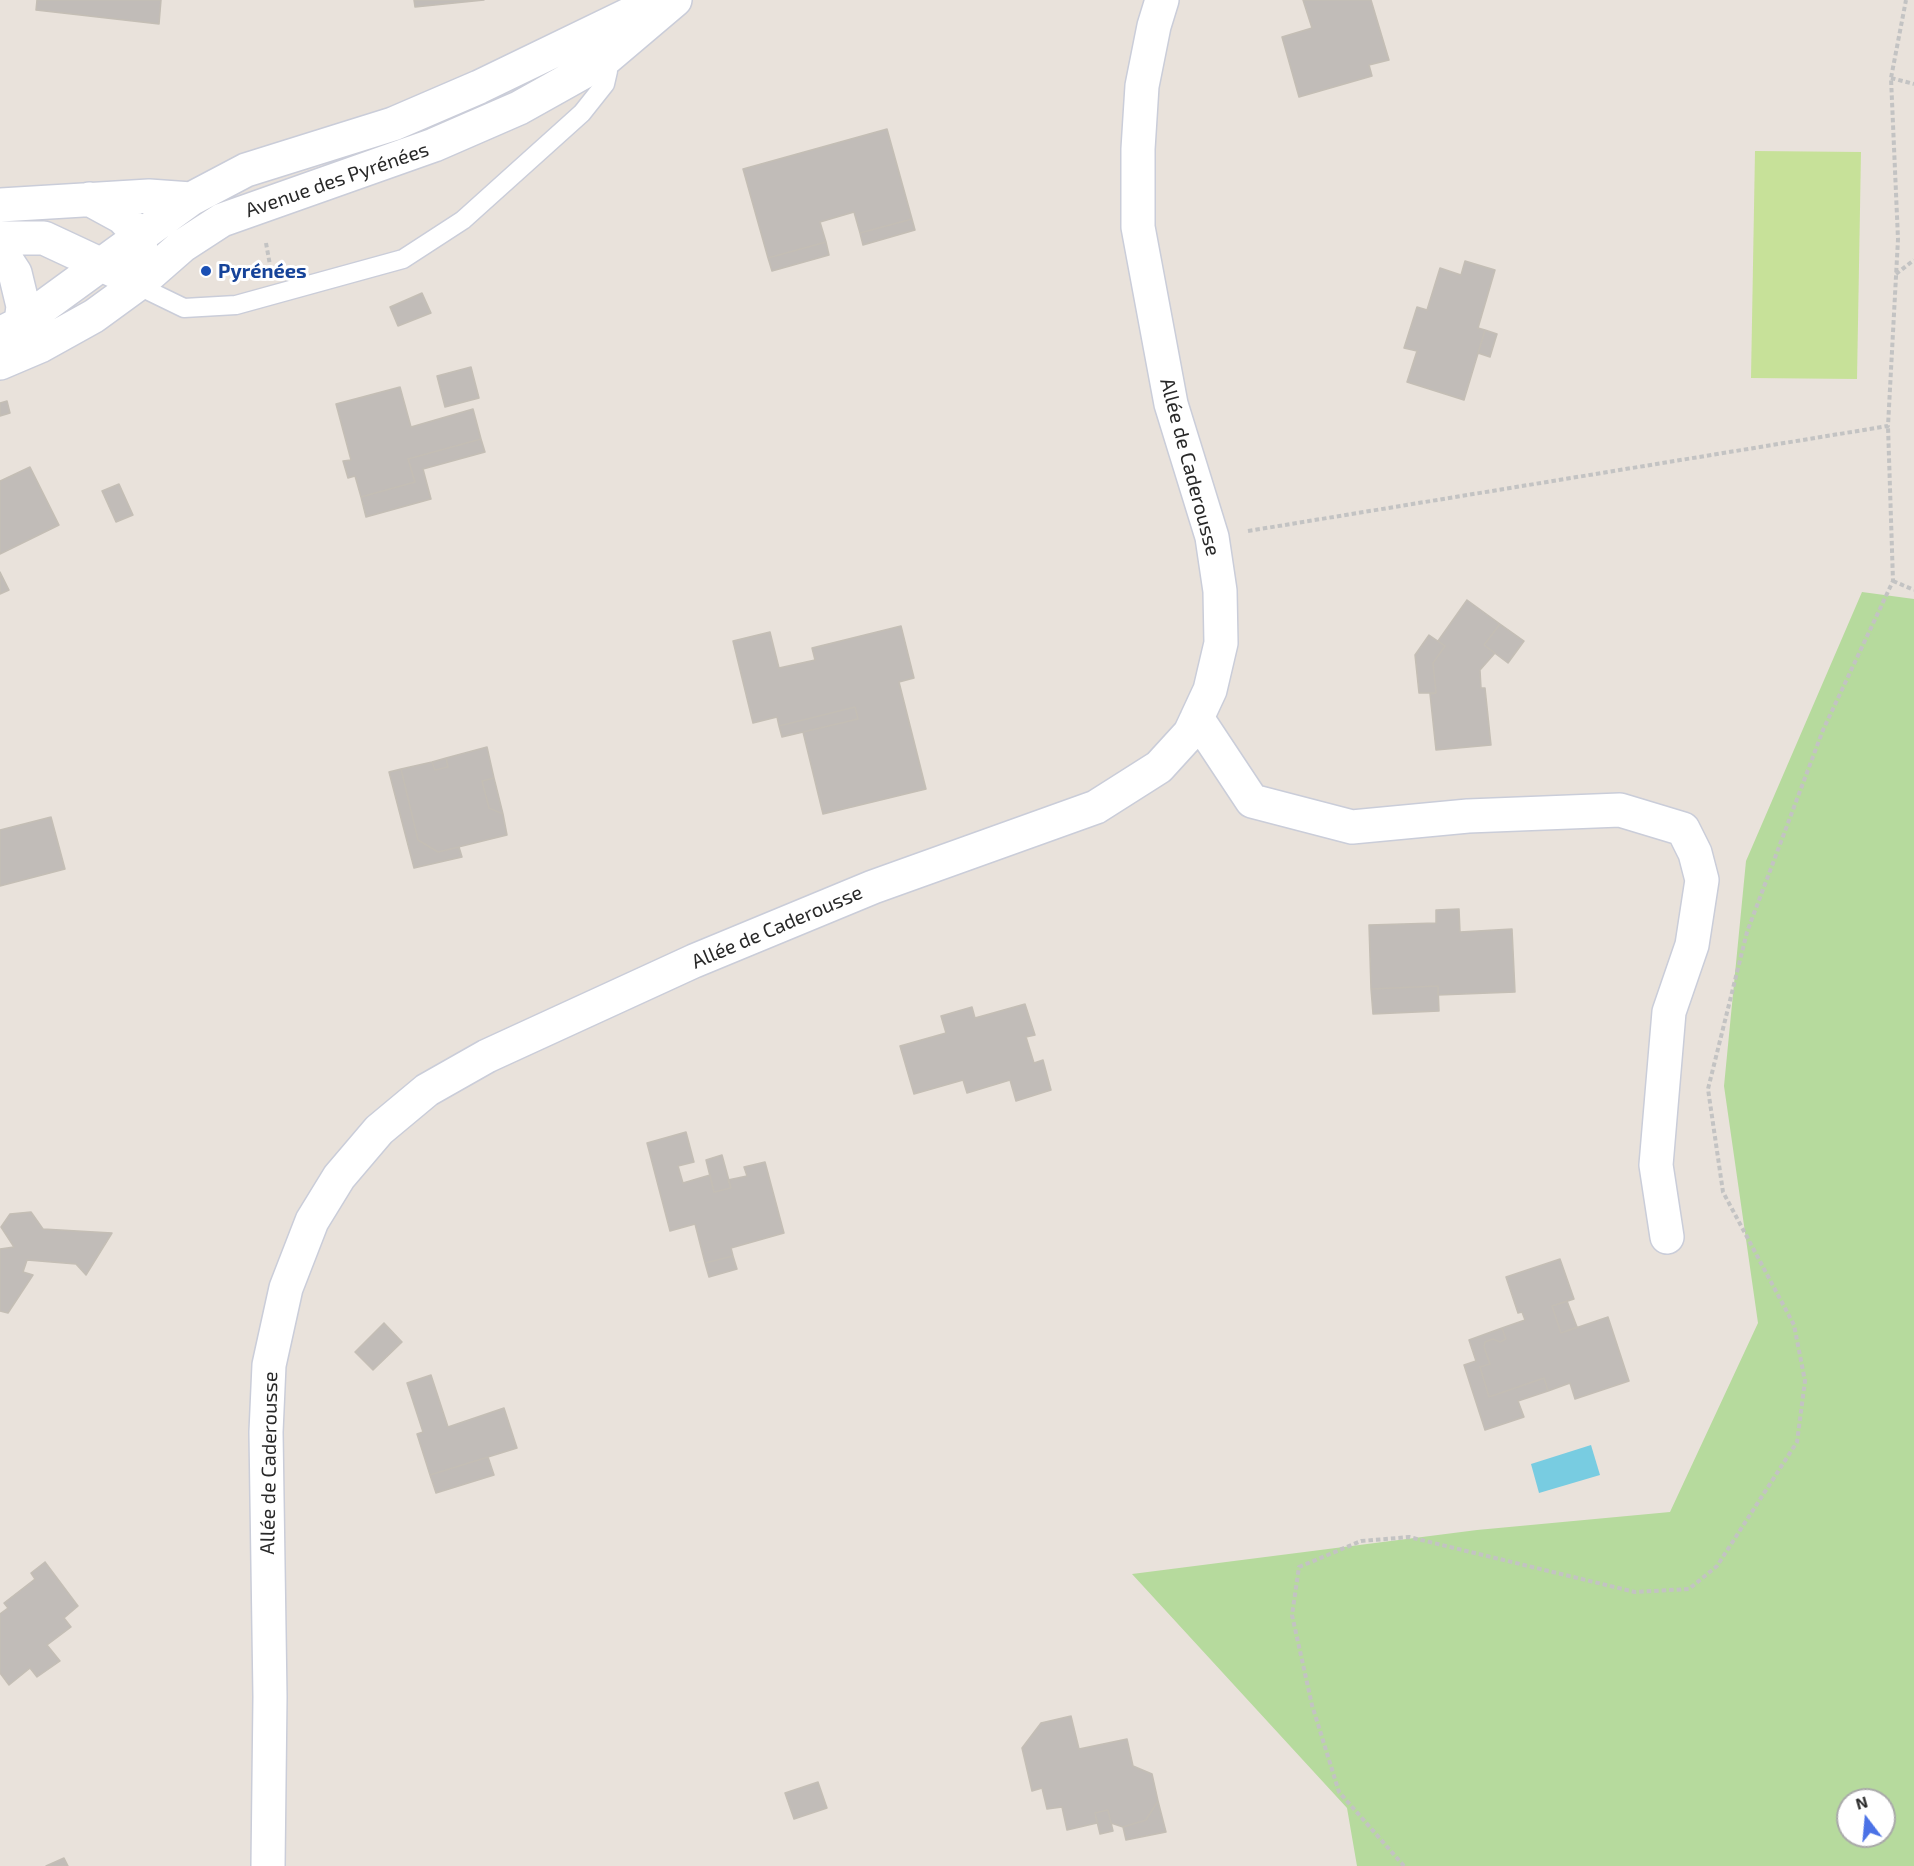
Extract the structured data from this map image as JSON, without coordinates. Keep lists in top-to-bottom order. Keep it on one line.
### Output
{"streets":{"street":["Avenue des Pyrénées","Allée de Caderousse"]},"places":["Pyrénées"],"north":"top"}
